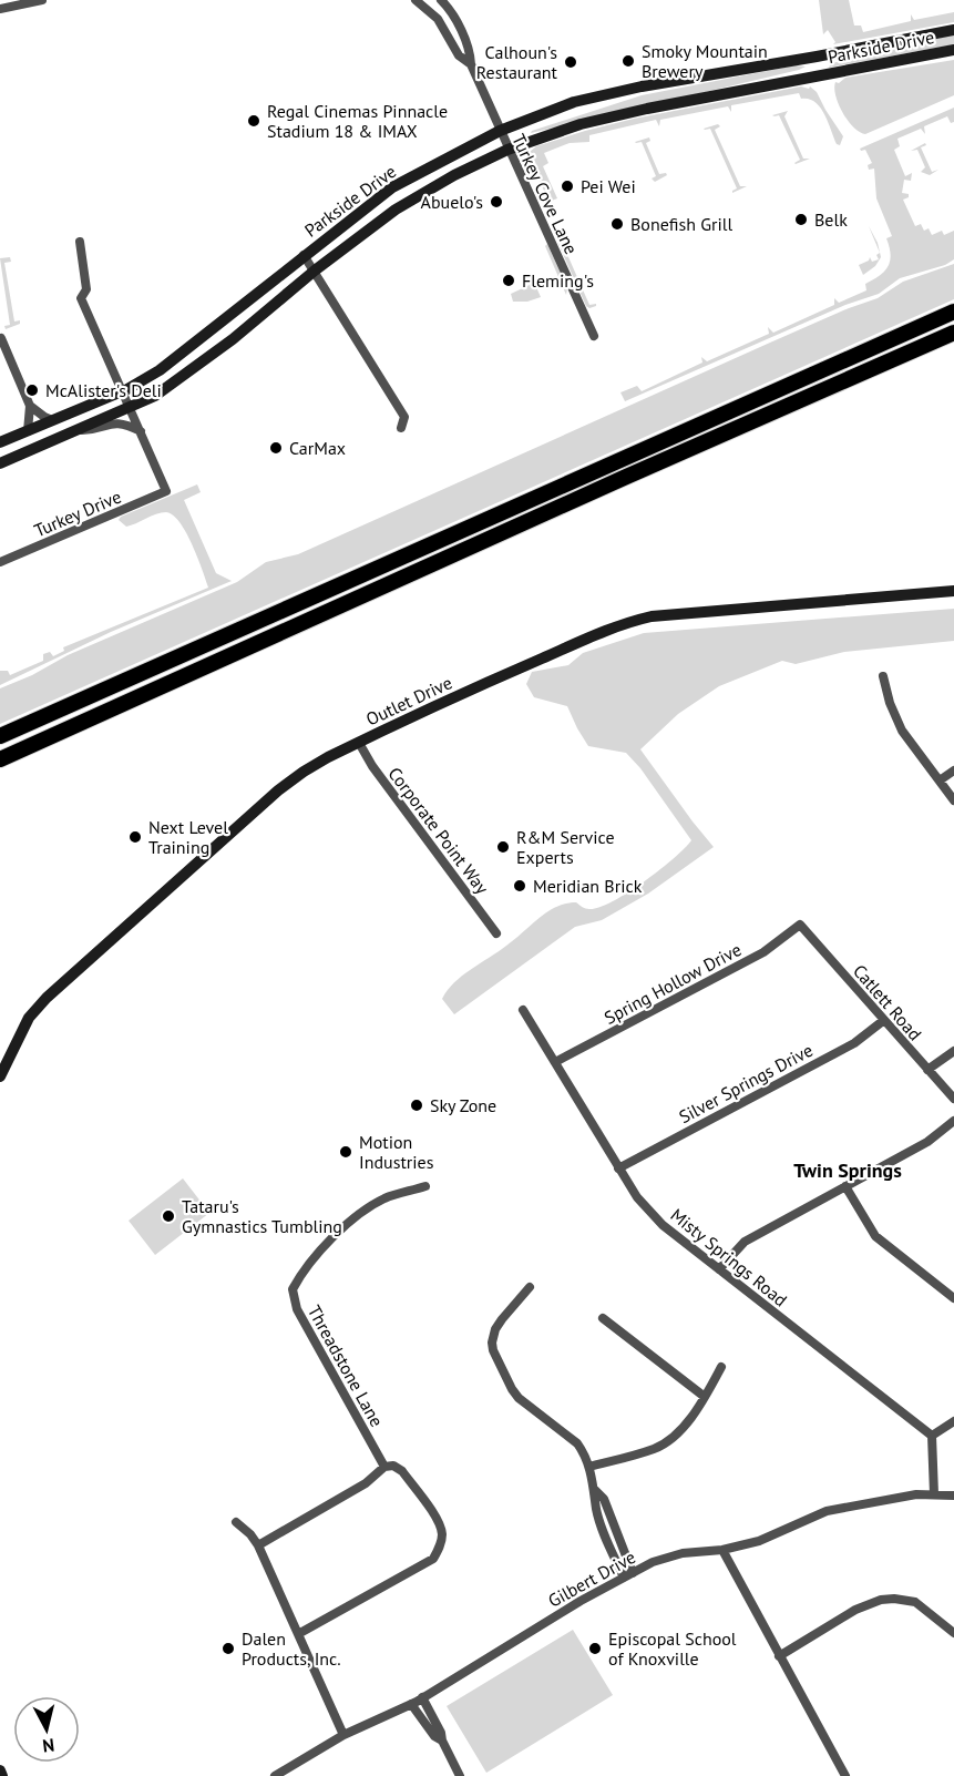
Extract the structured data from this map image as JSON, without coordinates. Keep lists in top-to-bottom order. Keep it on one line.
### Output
{"streets":{"street":["Parkside Drive","Turkey Cove Lane","Turkey Drive","Outlet Drive","Corporate Point Way","Spring Hollow Drive","Catlett Road","Silver Springs Drive","Misty Springs Road","Threadstone Lane","Gilbert Drive"]},"crossings":[["Parkside Drive","Turkey Cove Lane"],["Outlet Drive","Corporate Point Way"],["Spring Hollow Drive","Catlett Road"],["Spring Hollow Drive","Misty Springs Road"],["Catlett Road","Silver Springs Drive"],["Silver Springs Drive","Misty Springs Road"]],"districts":["Twin Springs"],"places":["Smoky Mountain Brewery","Calhoun's Restaurant","Regal Cinemas Pinnacle Stadium 18 & IMAX","Pei Wei","Abuelo's","Belk","Bonefish Grill","Fleming's","McAlister's Deli","CarMax","Next Level Training","R&M Service Experts","Meridian Brick","Sky Zone","Motion Industries","Tataru's Gymnastics Tumbling","Dalen Products, Inc.","Episcopal School of Knoxville"],"north":"bottom"}
